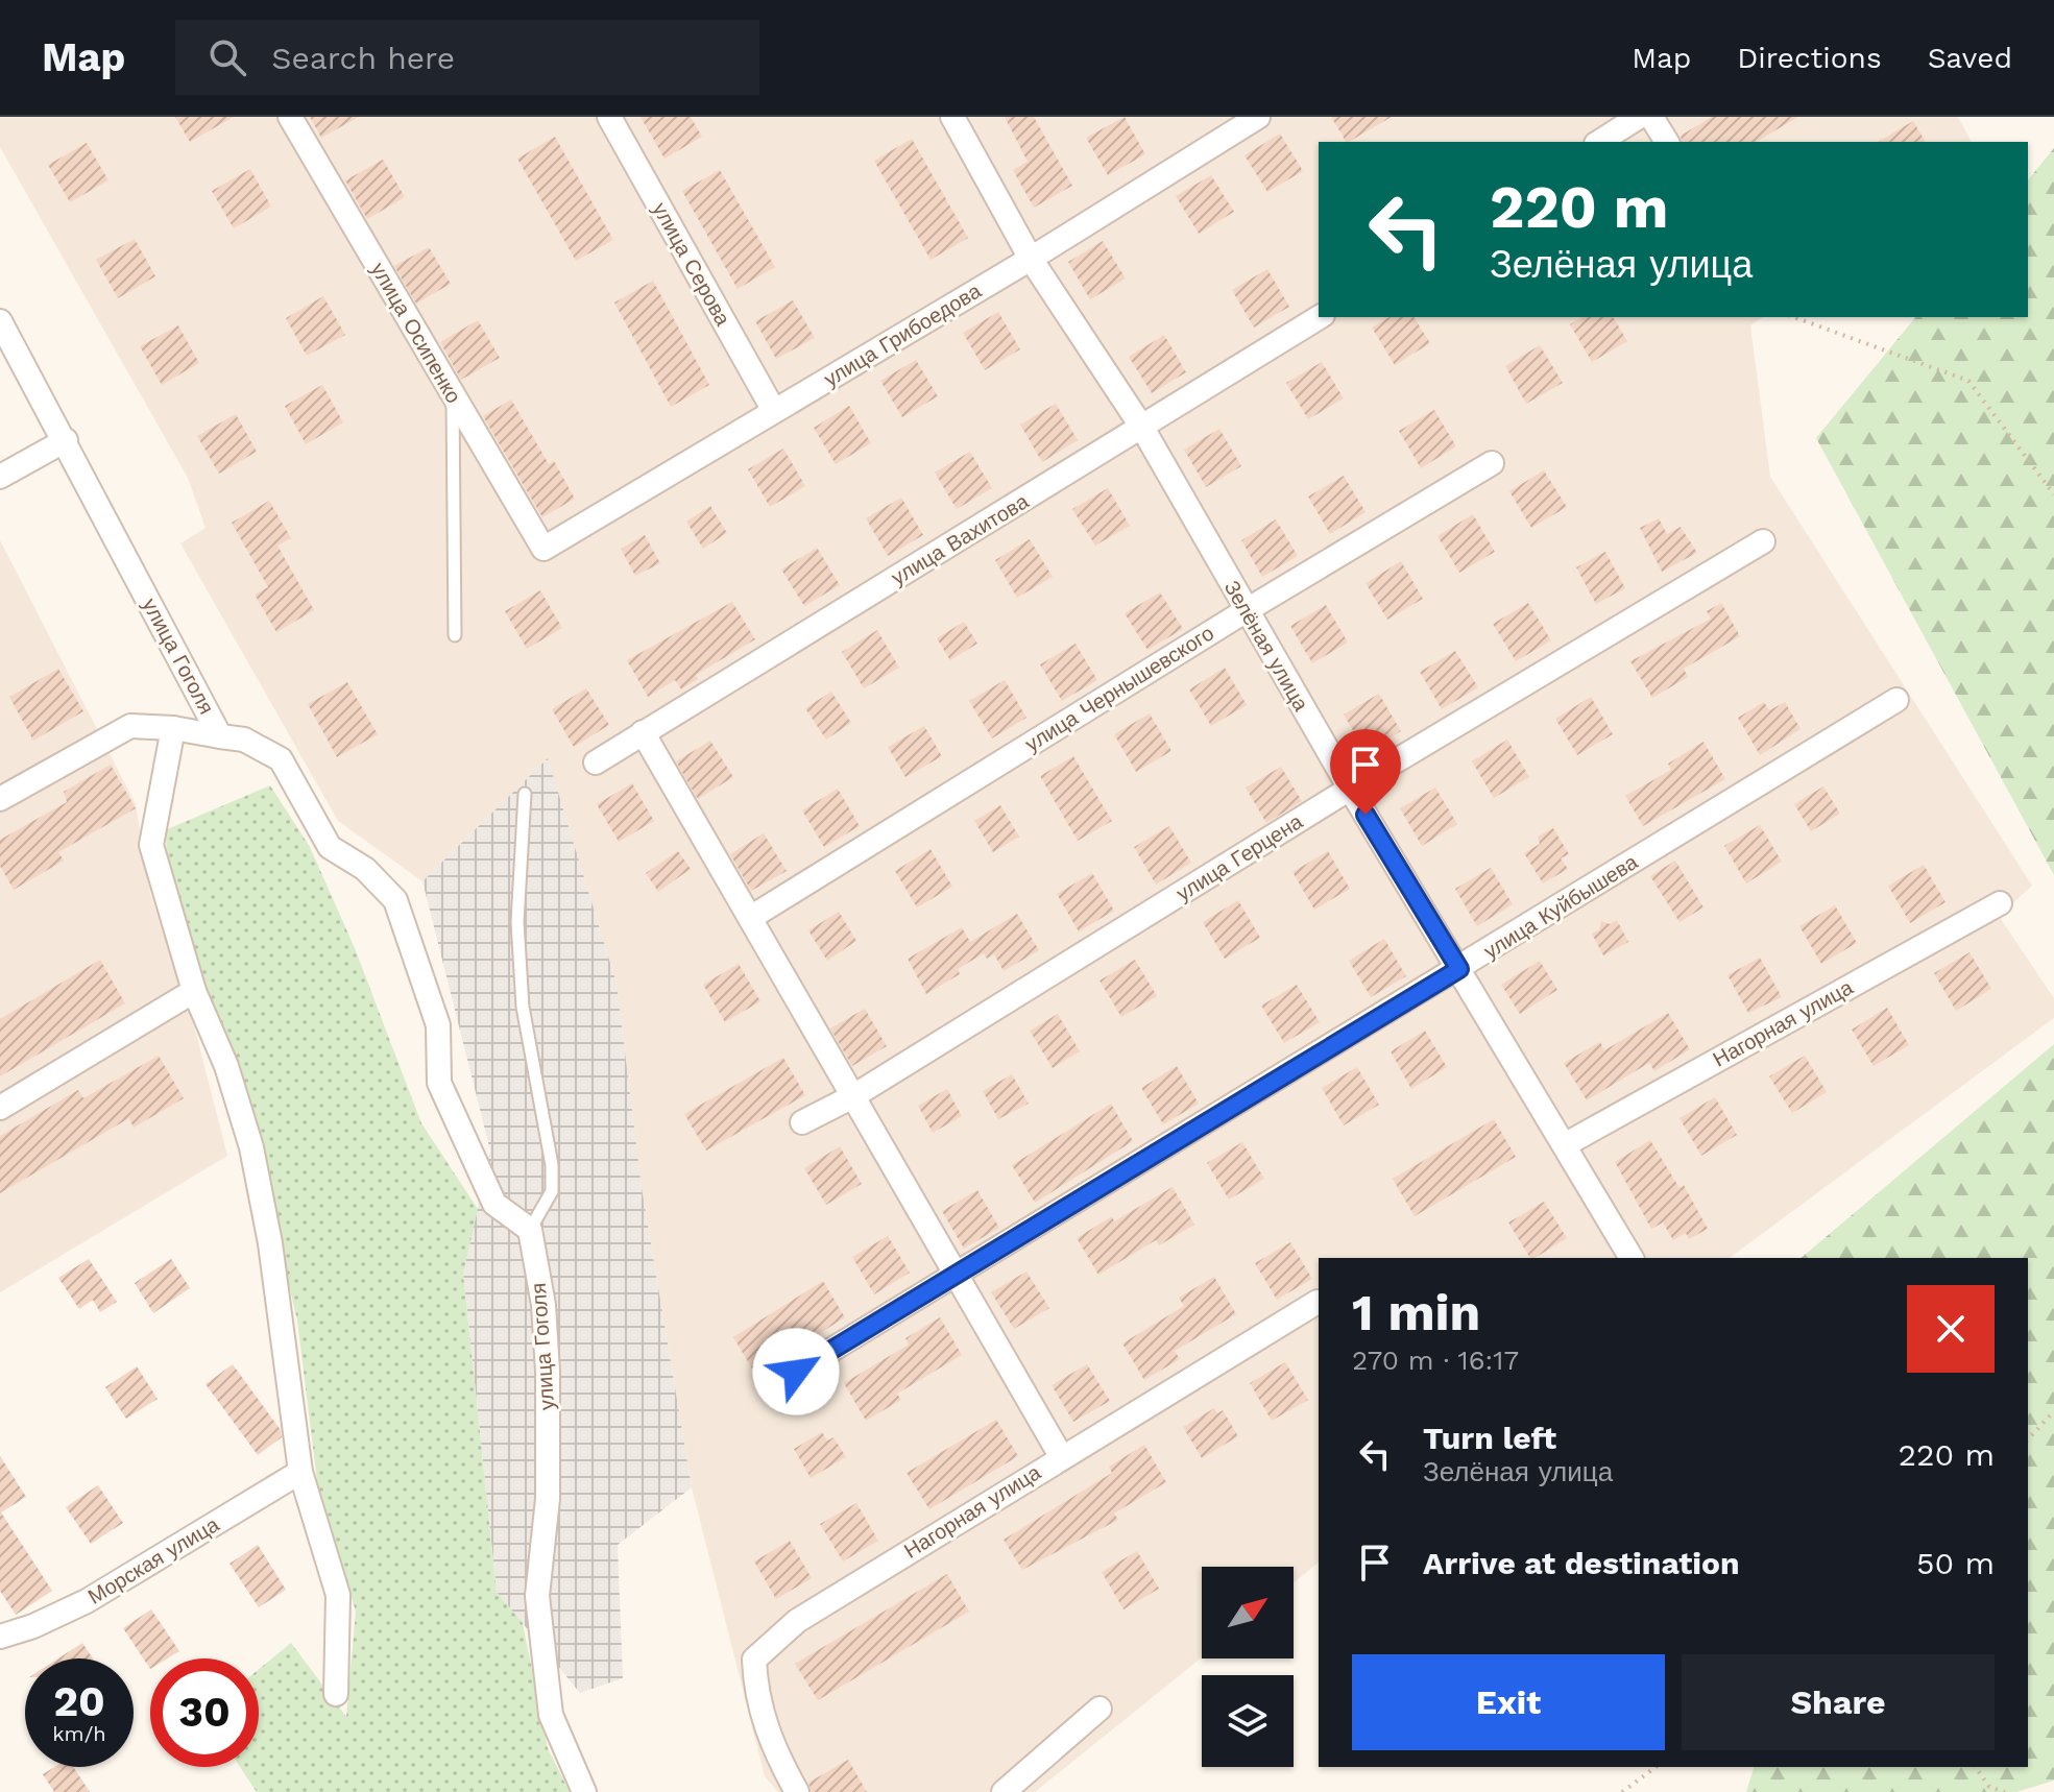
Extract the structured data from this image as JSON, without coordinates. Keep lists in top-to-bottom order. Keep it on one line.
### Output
{"streets":{"street":["улица Серова","улица Осипенко","улица Грибоедова","улица Вахитова","Зелёная улица","улица Гоголя","улица Чернышевского","улица Герцена","улица Куйбышева","Нагорная улица","Морская улица"]},"crossings":[["улица Серова","улица Грибоедова"],["улица Осипенко","улица Грибоедова"],["улица Грибоедова","Зелёная улица"],["улица Вахитова","Зелёная улица"],["Зелёная улица","улица Чернышевского"],["Зелёная улица","улица Герцена"],["Зелёная улица","улица Куйбышева"],["Зелёная улица","Нагорная улица"]],"north":"top right","page":{"header":"Map","search":"Search here","nav":["Map","Directions","Saved"],"turn":["220 m","Зелёная улица"],"heading":["1 min","270 m · 16:17"],"list":[{"name":"Turn left","note":"Зелёная улица","value":"220 m"},{"name":"Arrive at destination","value":"50 m"}],"buttons":["Exit","Share"],"speed":"20 km/h","limit":"30"}}
